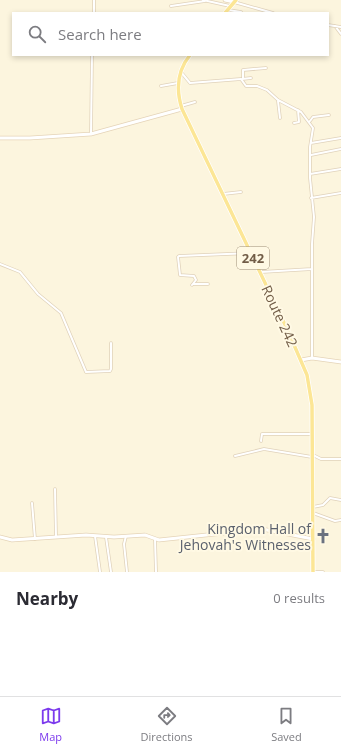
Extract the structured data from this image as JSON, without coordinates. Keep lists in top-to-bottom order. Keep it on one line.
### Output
{"streets":{"main road":["242","Route 242"]},"places":{"church":["Kingdom Hall of Jehovah's Witnesses"]},"page":{"search":"Search here","heading":["Nearby","0 results"],"nav":["Map","Directions","Saved"]}}
